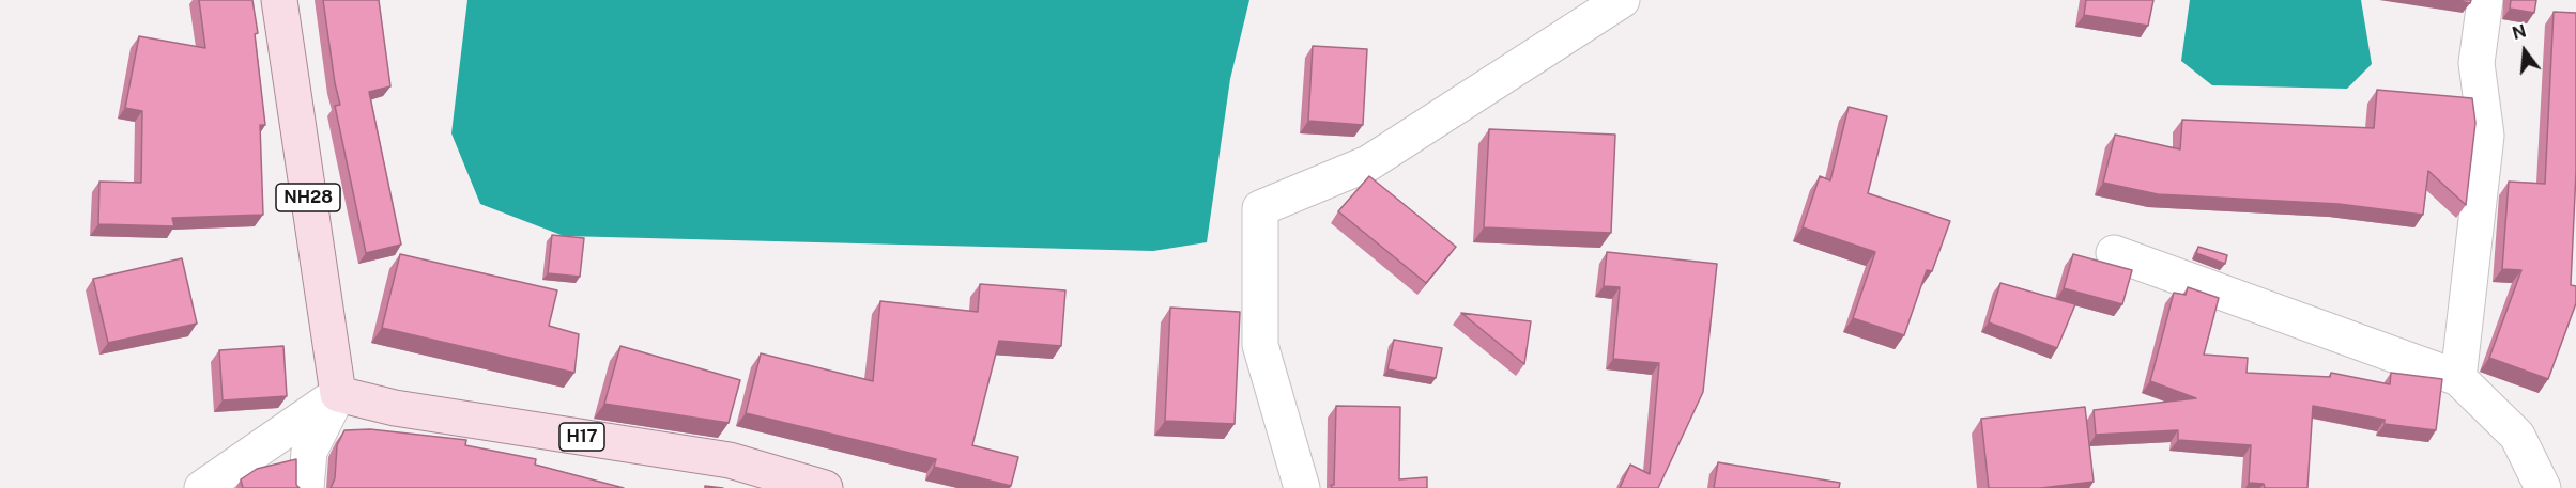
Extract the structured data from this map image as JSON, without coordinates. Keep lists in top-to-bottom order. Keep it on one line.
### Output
{"streets":{"main road":["NH28","H17"]},"crossings":[["NH28","H17"]],"north":"top"}
